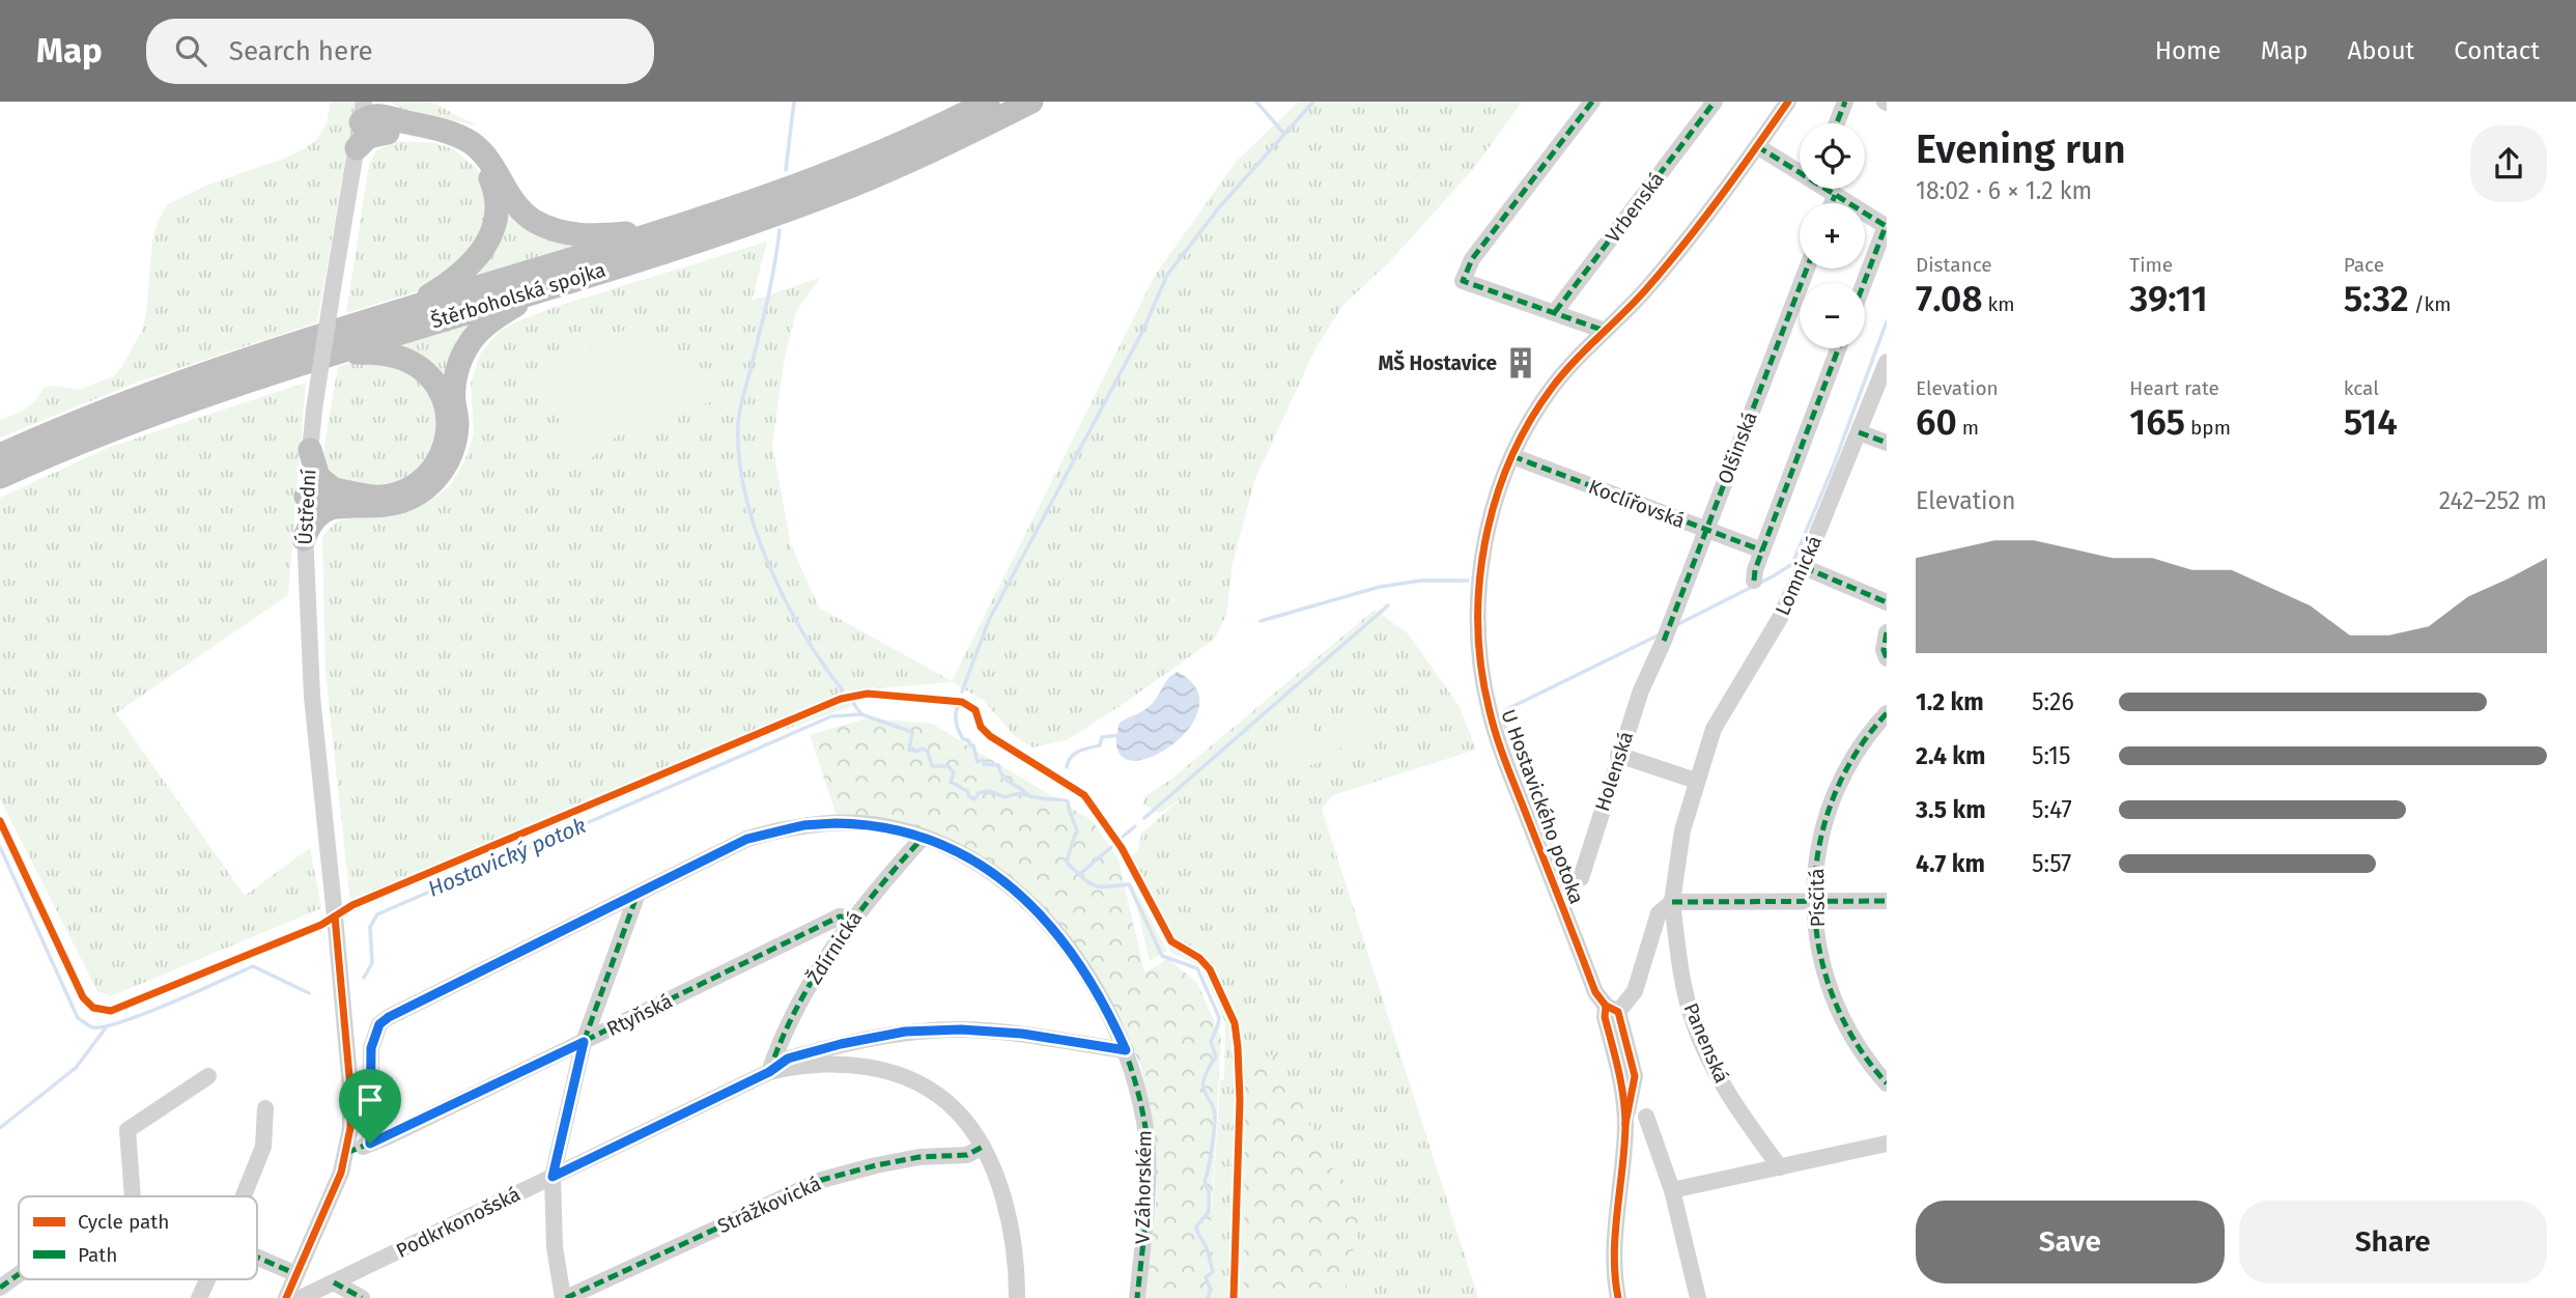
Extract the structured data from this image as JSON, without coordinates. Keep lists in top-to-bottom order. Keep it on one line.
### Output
{"streets":{"highway":["Štěrboholská spojka"],"street":["Vrbenská","Olšinská","Koclířovská","Ústřední","Lomnická","Holenská","U Hostavického potoka","Písčitá","Ždírnická","Rtyňská","Panenská","V Záhorském","Strážkovická","Podkrkonošská"]},"crossings":[["Olšinská","Koclířovská"],["Olšinská","Holenská"],["Koclířovská","U Hostavického potoka"],["Ústřední","Rtyňská"],["Lomnická","U Hostavického potoka"],["Lomnická","Panenská"],["Holenská","U Hostavického potoka"],["Ždírnická","Rtyňská"],["Ždírnická","V Záhorském"],["Ždírnická","Podkrkonošská"],["Rtyňská","V Záhorském"],["Strážkovická","Podkrkonošská"]],"water":["Hostavický potok"],"places":{"building":["MŠ Hostavice"]},"legend":["Cycle path","Path"],"page":{"header":"Map","search":"Search here","nav":["Home","Map","About","Contact"],"heading":["Evening run","18:02 · 6 × 1.2 km"],"map_buttons":["+","−"],"stats":[["Distance","7.08 km"],["Time","39:11"],["Pace","5:32 /km"],["Elevation","60 m"],["Heart rate","165 bpm"],["kcal","514"]],"chart":["Elevation","242–252 m"],"list":[{"name":"1.2 km","note":"5:26"},{"name":"2.4 km","note":"5:15"},{"name":"3.5 km","note":"5:47"},{"name":"4.7 km","note":"5:57"}],"buttons":["Save","Share"]}}
